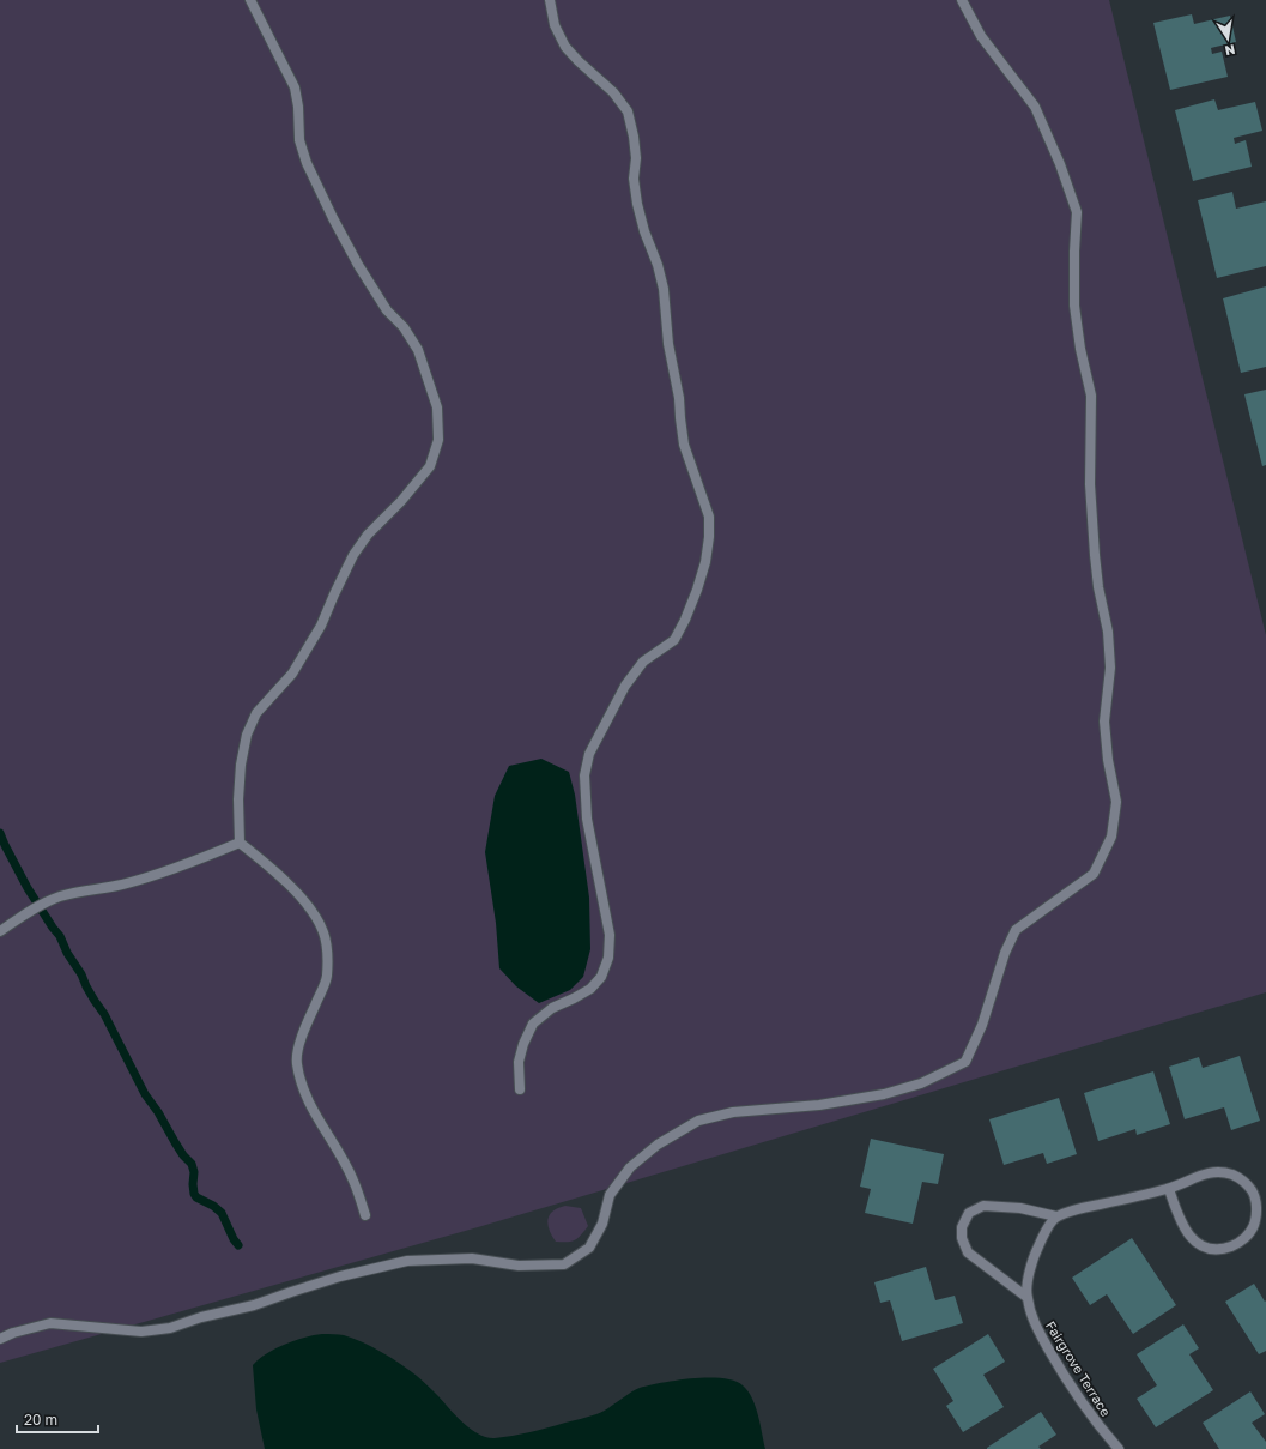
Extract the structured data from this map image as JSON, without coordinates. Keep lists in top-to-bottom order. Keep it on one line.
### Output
{"streets":{"street":["Fairgrove Terrace"]},"scale_bar":"20 m","north":"bottom"}
